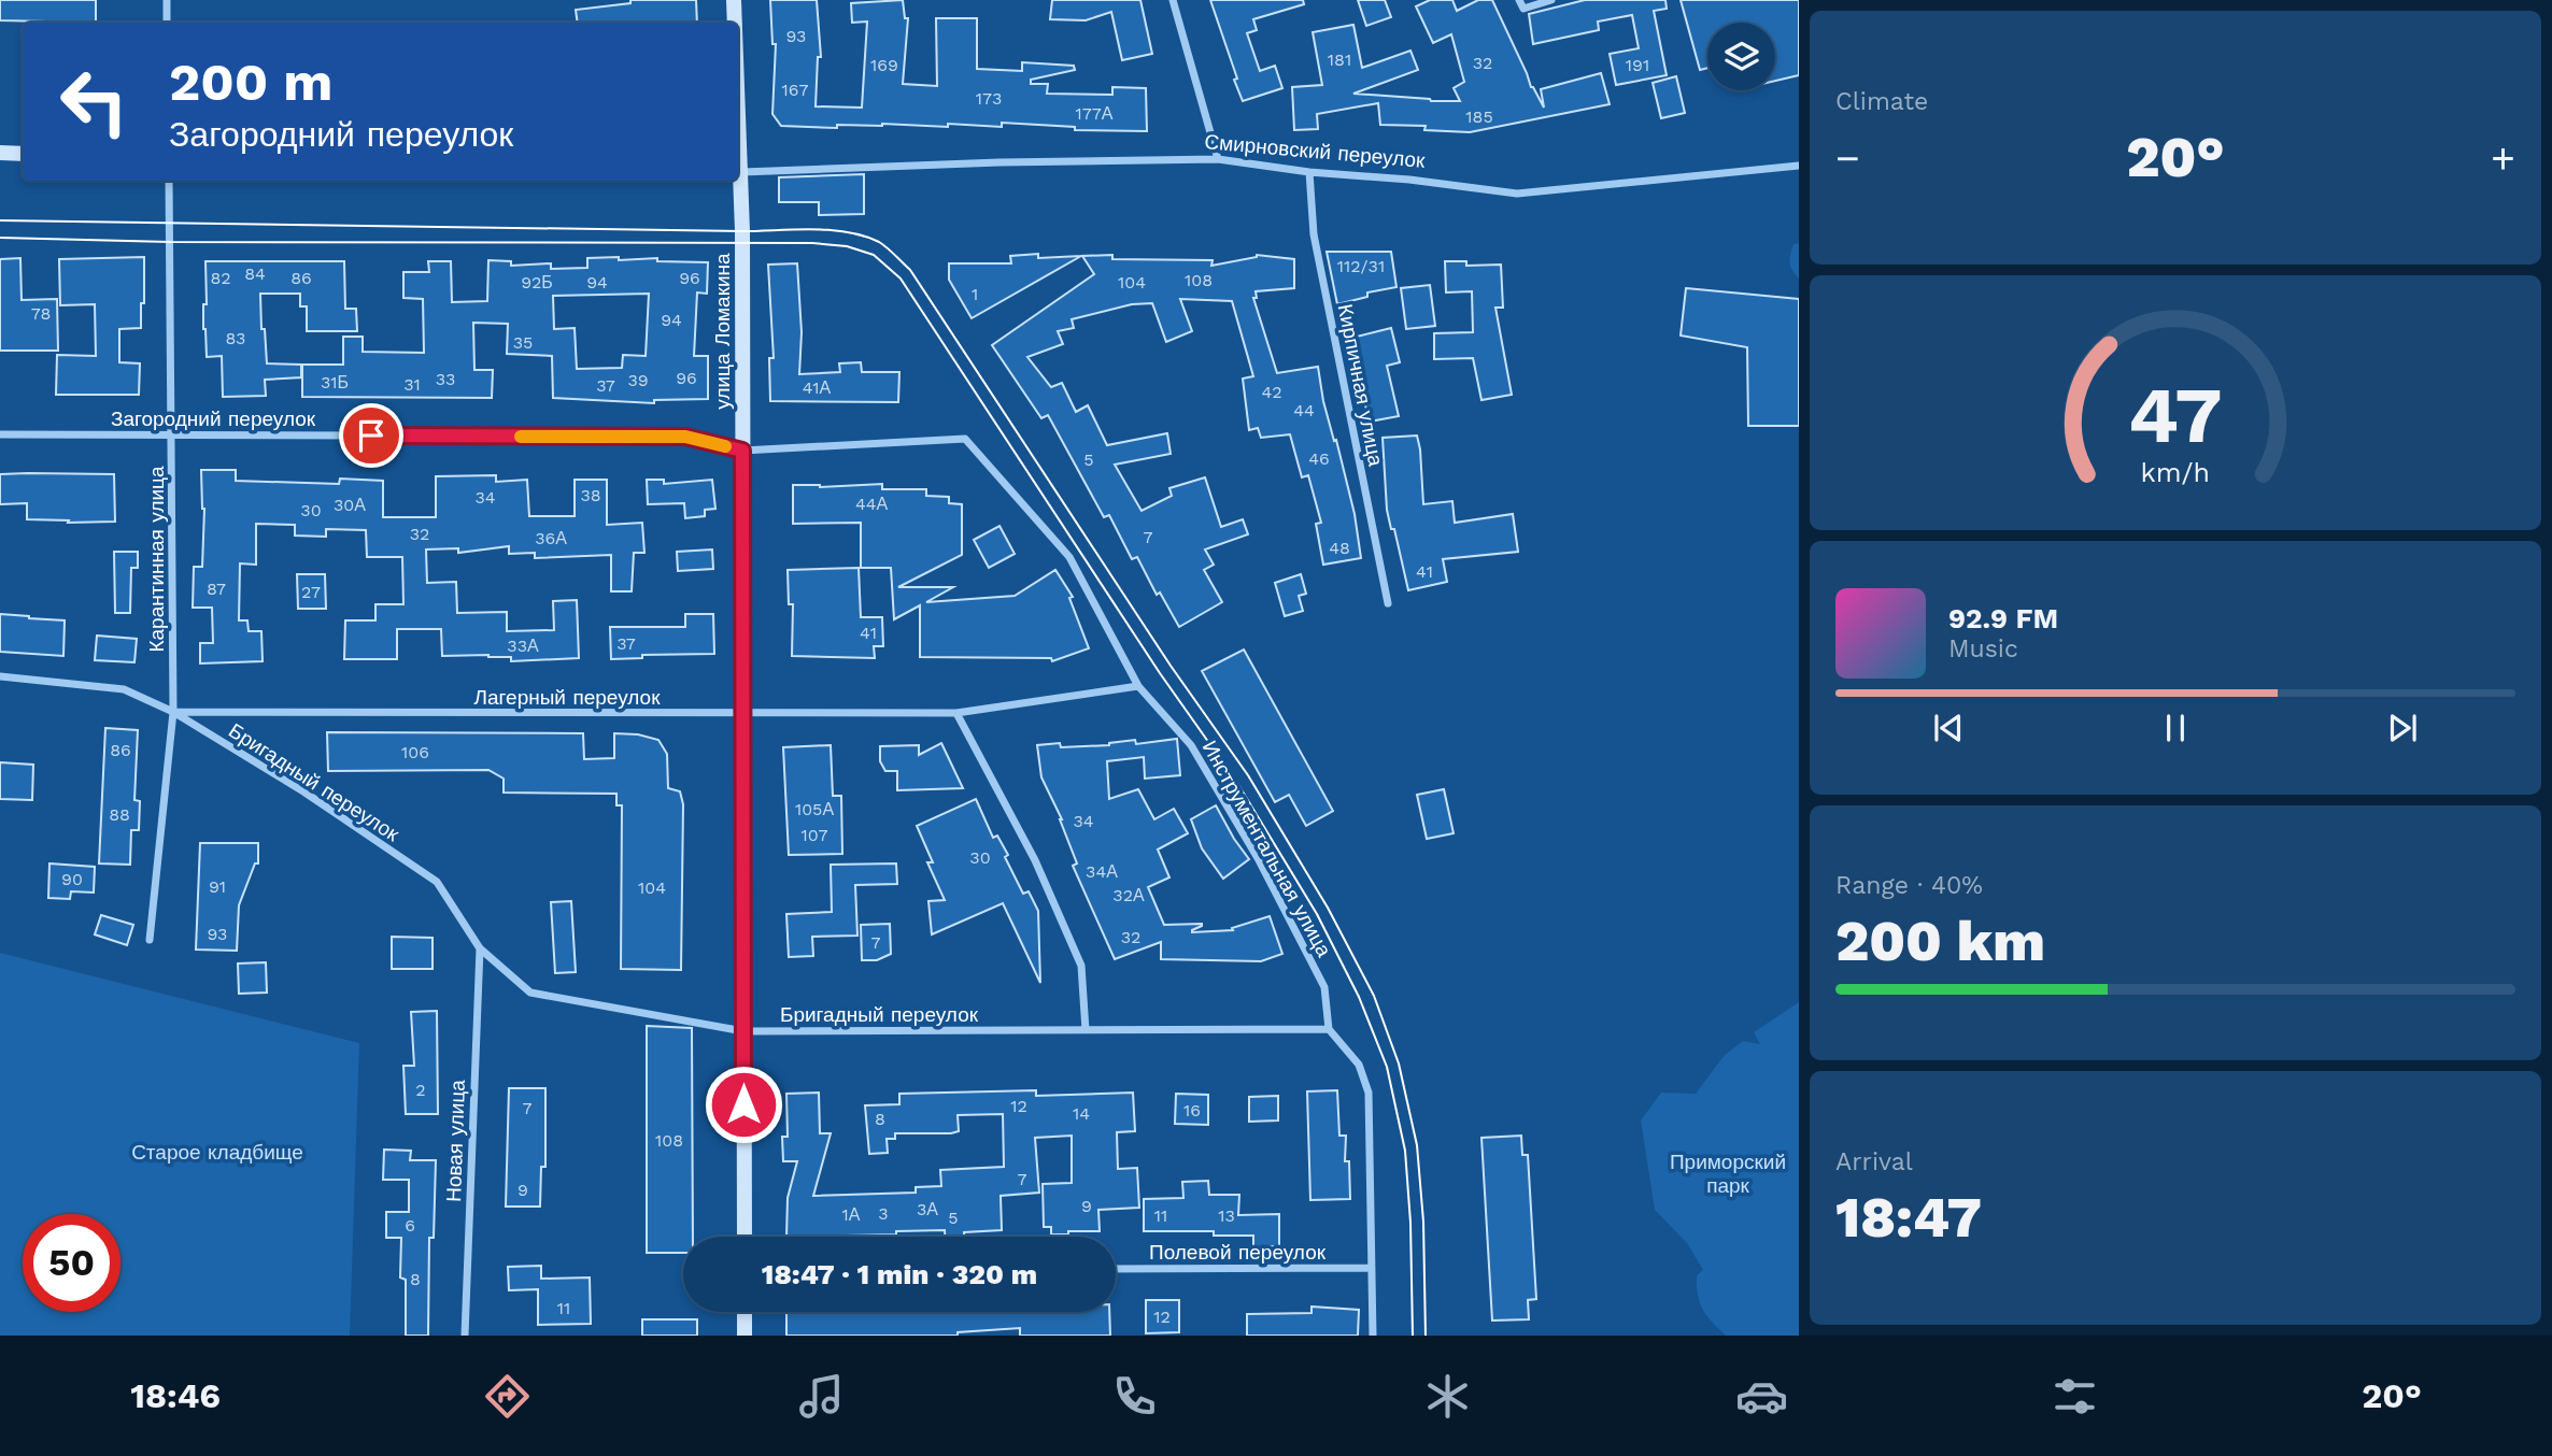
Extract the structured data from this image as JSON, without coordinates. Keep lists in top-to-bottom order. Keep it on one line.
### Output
{"streets":{"main road":["улица Ломакина"],"street":["Смирновский переулок","Кирпичная улица","Загородний переулок","Карантинная улица","Лагерный переулок","Бригадный переулок","Инструментальная улица","Новая улица","Полевой переулок"]},"crossings":[["Смирновский переулок","улица Ломакина"],["Смирновский переулок","Кирпичная улица"],["улица Ломакина","Загородний переулок"],["улица Ломакина","Лагерный переулок"],["улица Ломакина","Бригадный переулок"],["Загородний переулок","Карантинная улица"],["Загородний переулок","Инструментальная улица"],["Карантинная улица","Лагерный переулок"],["Карантинная улица","Бригадный переулок"],["Лагерный переулок","Бригадный переулок"],["Лагерный переулок","Инструментальная улица"],["Бригадный переулок","Инструментальная улица"],["Бригадный переулок","Новая улица"]],"parks":["Старое кладбище","Приморский парк"],"house_numbers":["93","181","32","169","191","167","173","177А","185","112/31","84","82","86","96","108","92Б","94","104","1","78","94","83","35","96","33","39","31Б","31","37","41А","42","44","46","5","38","34","44А","30А","30","32","7","36А","48","41","87","27","41","37","33А","86","106","105А","88","34","107","30","34А","90","91","104","32А","93","32","7","2","12","7","16","14","8","108","7","9","9","3А","3","1А","11","13","5","6","8","11","12"],"page":{"tile":["Climate",["Range · 40%","200 km"],["Arrival","18:47"]],"turn":["200 m","Загородний переулок"],"heat":["−","20°","+"],"song":["92.9 FM","Music"],"limit":"50","trip":"18:47 · 1 min · 320 m","tabs":["18:46","20°"],"gauge":["47","km/h"]}}
